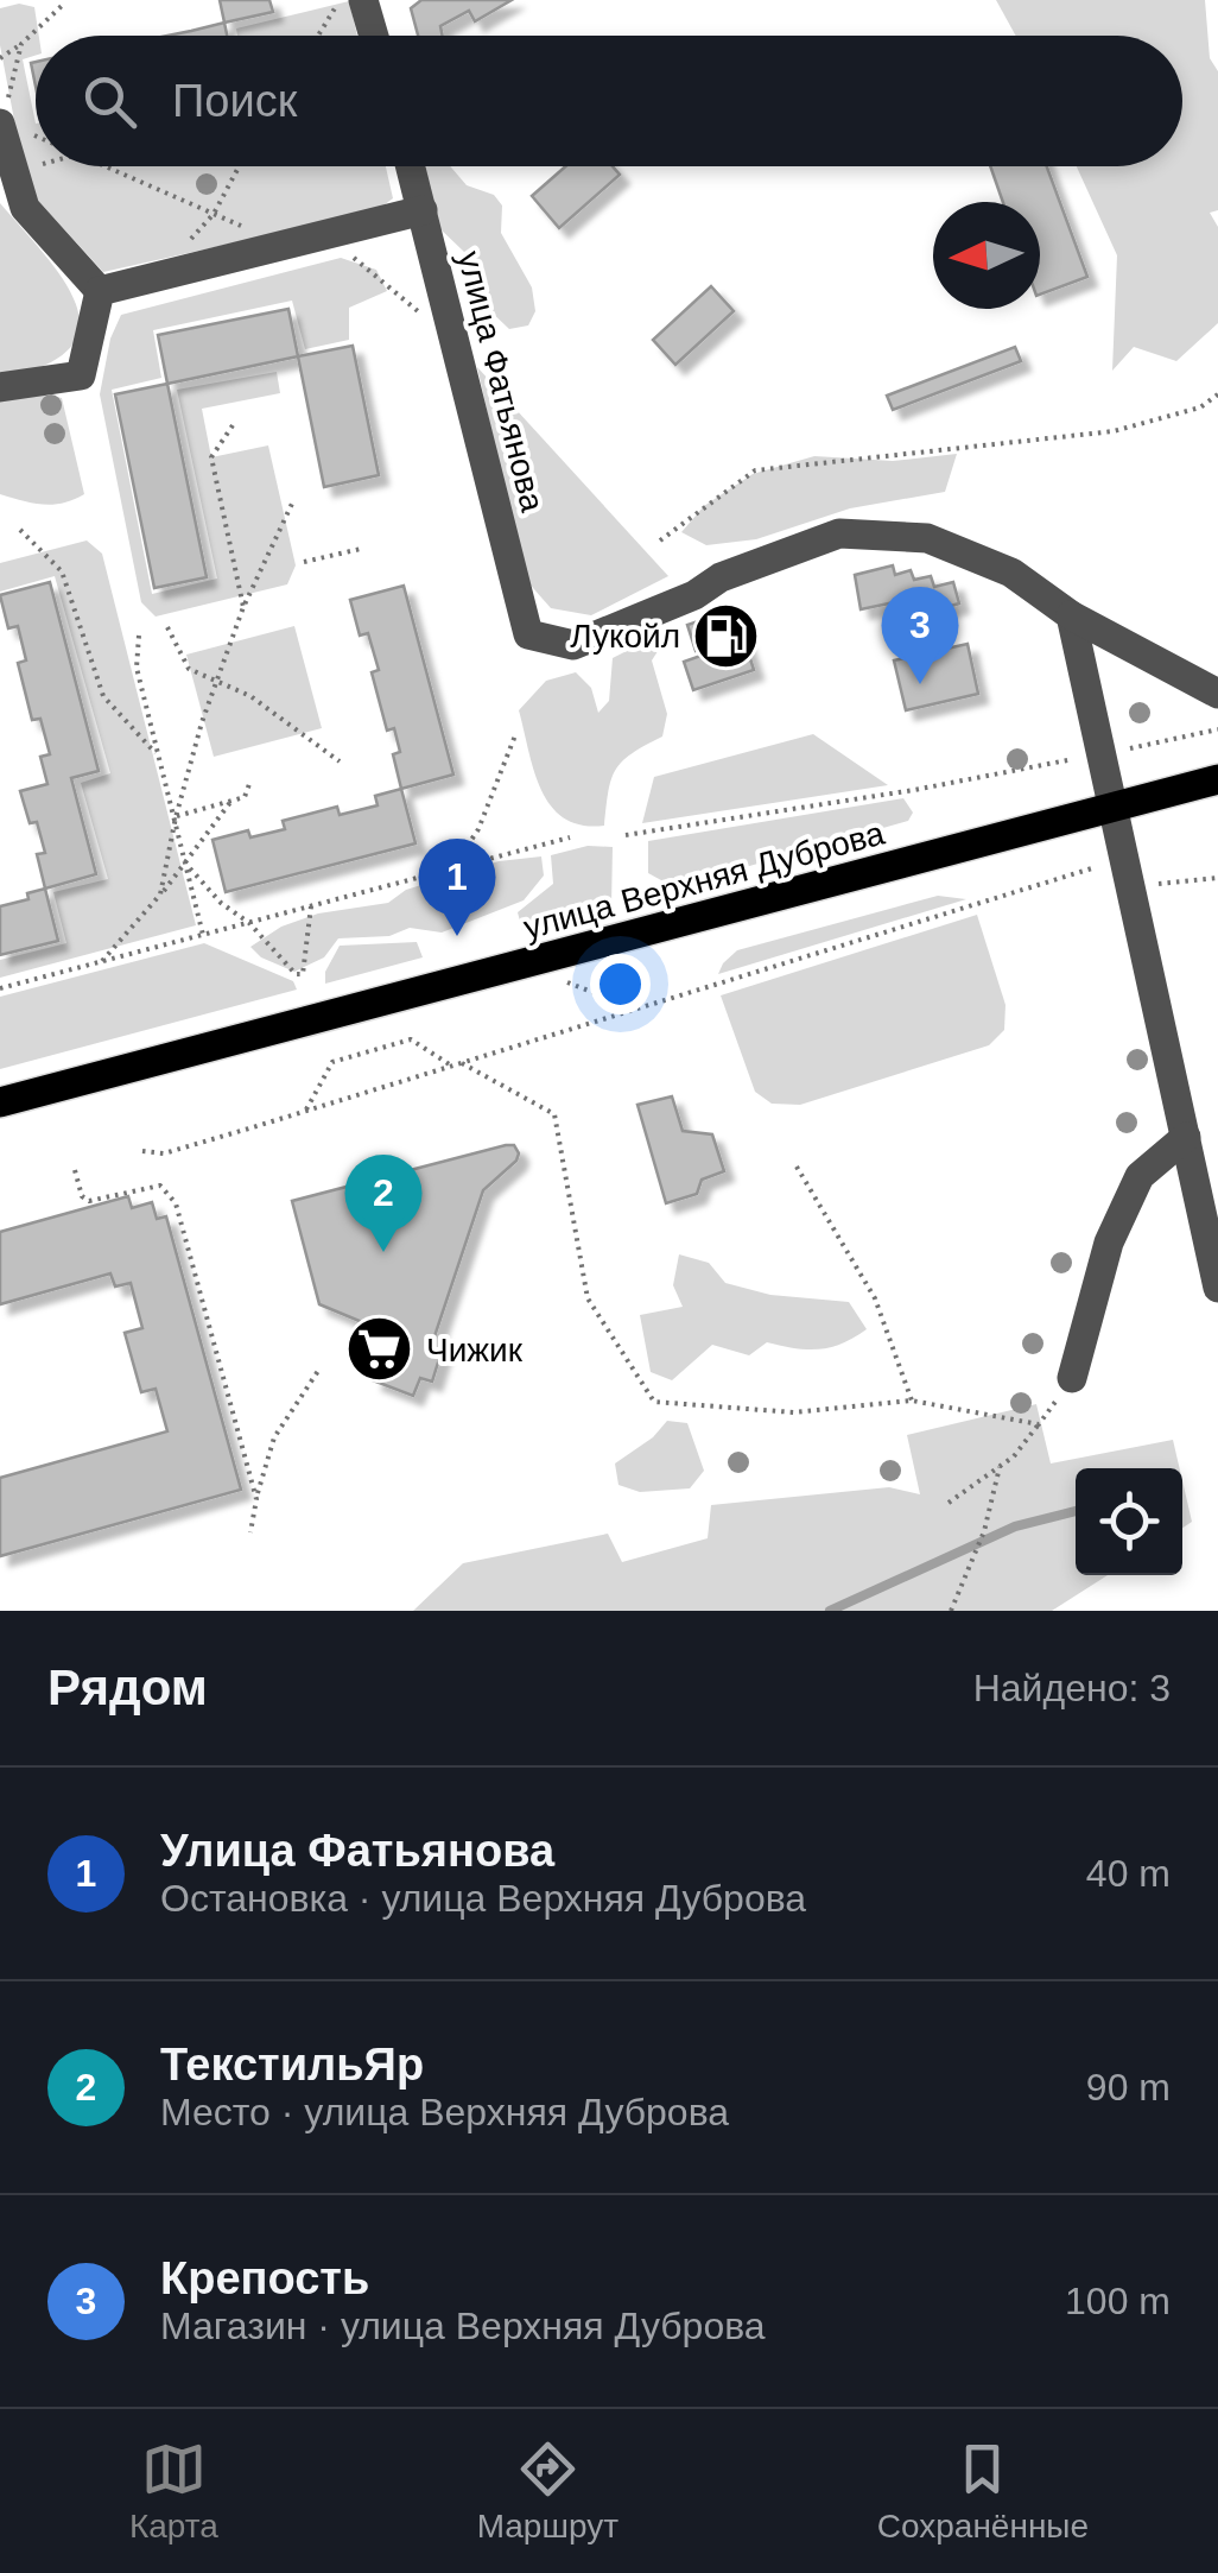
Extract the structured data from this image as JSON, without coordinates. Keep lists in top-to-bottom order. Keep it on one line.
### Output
{"streets":{"main road":["улица Верхняя Дуброва"],"street":["улица Фатьянова"]},"places":{"fuel station":["Лукойл"],"supermarket":["Чижик"]},"north":"left","page":{"search":"Поиск","pins":["3","1","2"],"heading":["Рядом","Найдено: 3"],"list":[{"mark":"1","name":"Улица Фатьянова","note":"Остановка · улица Верхняя Дуброва","value":"40 m"},{"mark":"2","name":"ТекстильЯр","note":"Место · улица Верхняя Дуброва","value":"90 m"},{"mark":"3","name":"Крепость","note":"Магазин · улица Верхняя Дуброва","value":"100 m"}],"nav":["Карта","Маршрут","Сохранённые"]}}
